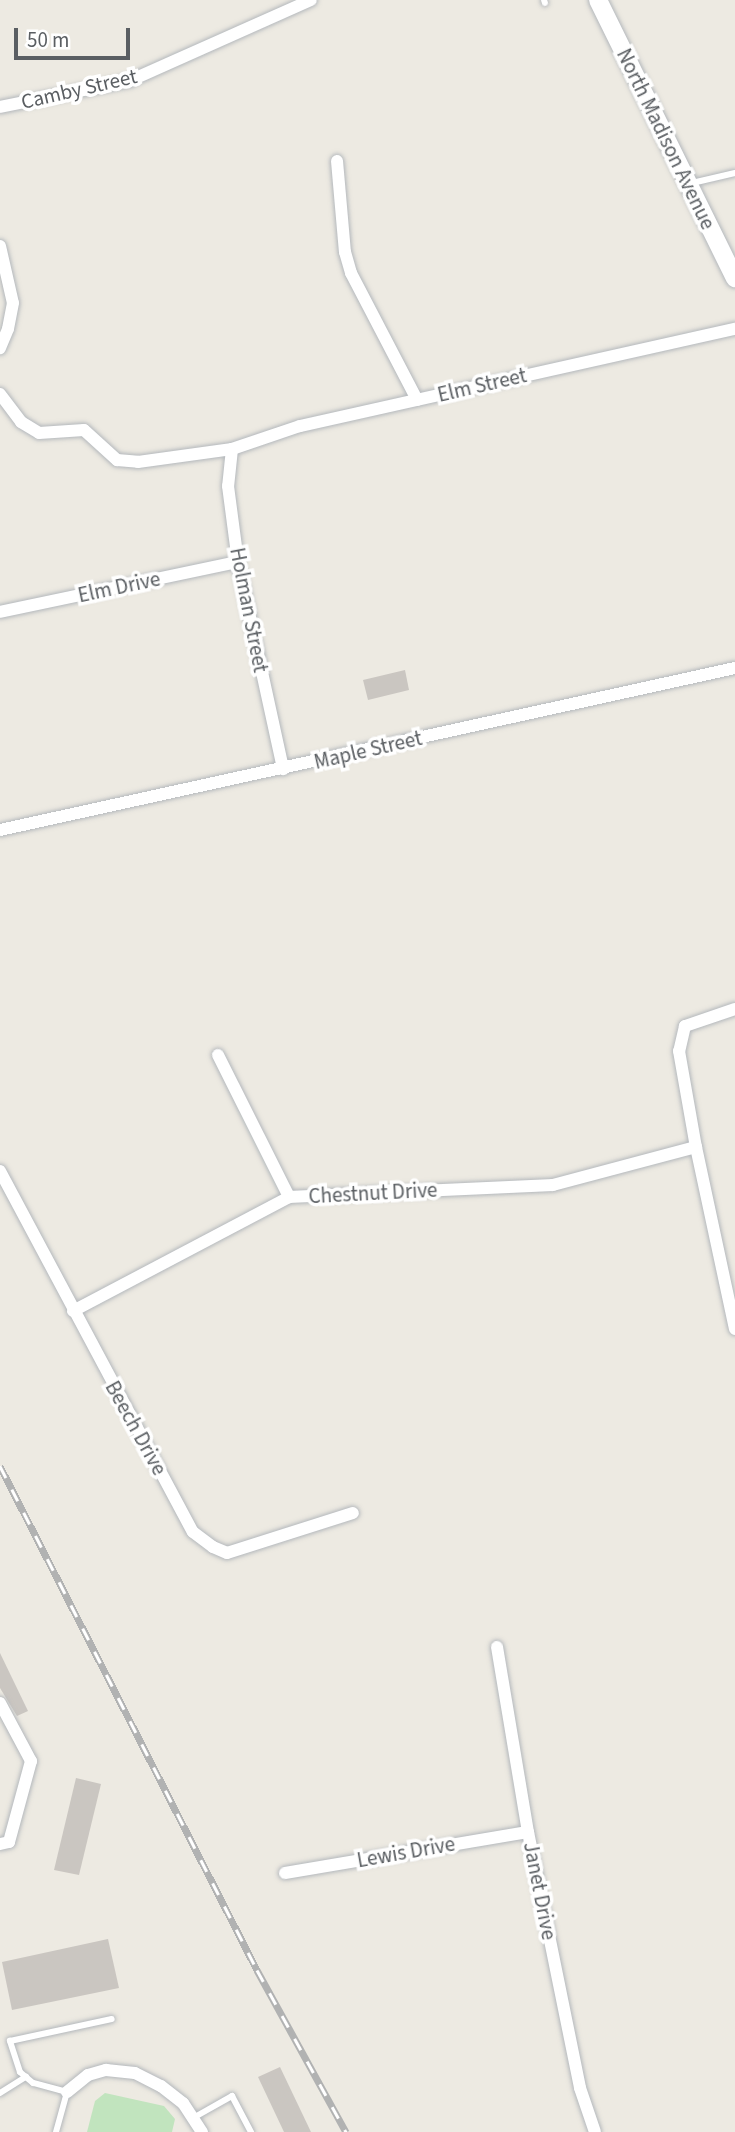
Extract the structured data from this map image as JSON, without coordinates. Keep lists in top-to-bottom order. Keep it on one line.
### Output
{"streets":{"main road":["North Madison Avenue"],"street":["Camby Street","Elm Street","Elm Drive","Holman Street","Maple Street","Chestnut Drive","Beech Drive","Lewis Drive","Janet Drive"]},"crossings":[["Elm Street","Holman Street"],["Elm Drive","Holman Street"],["Holman Street","Maple Street"],["Chestnut Drive","Beech Drive"],["Lewis Drive","Janet Drive"]],"scale_bar":"50 m"}
